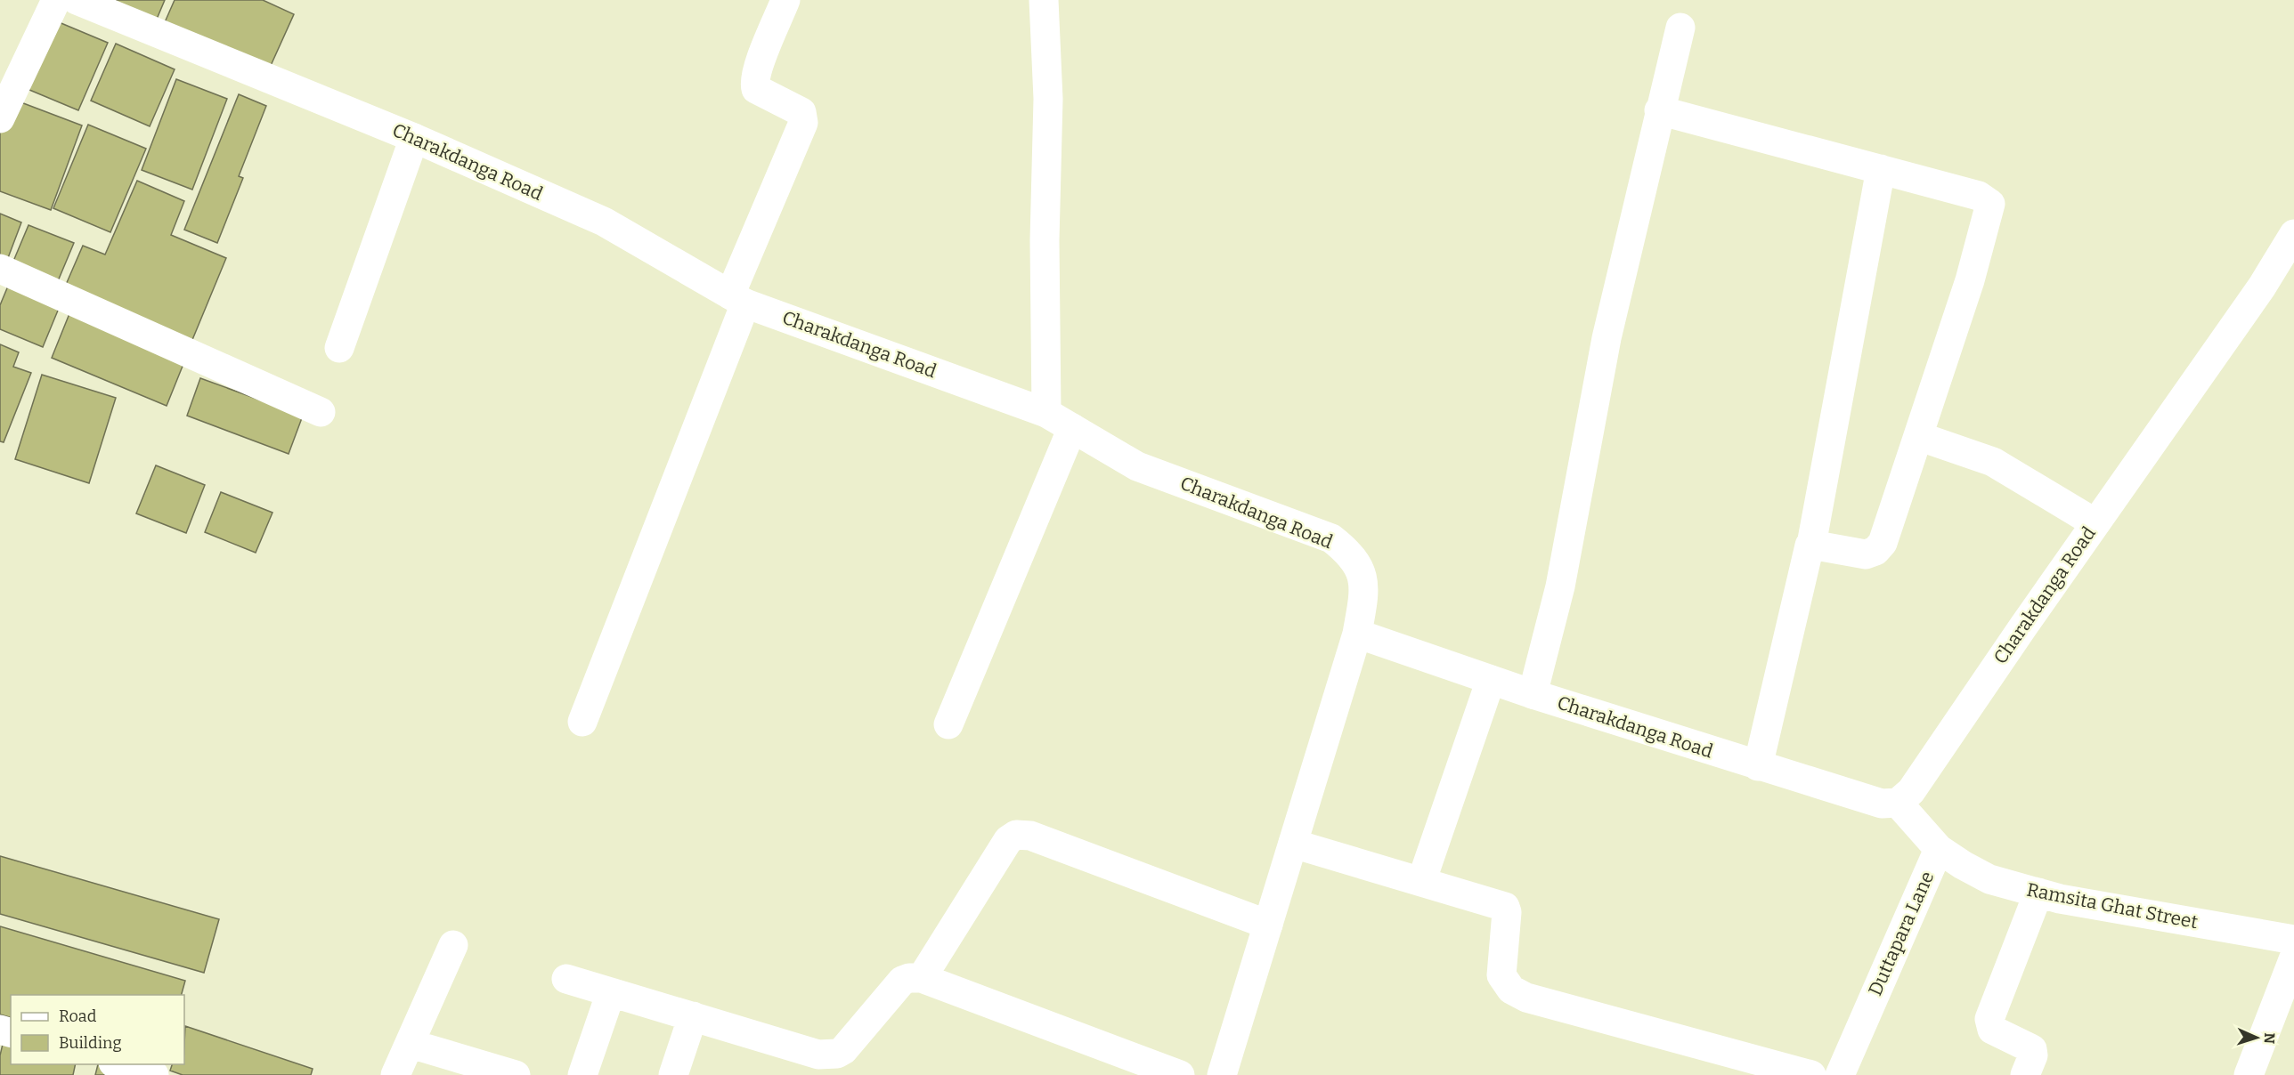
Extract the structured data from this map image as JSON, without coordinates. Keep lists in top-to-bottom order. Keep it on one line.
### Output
{"streets":{"street":["Charakdanga Road","Ramsita Ghat Street","Duttapara Lane"]},"crossings":[["Charakdanga Road","Duttapara Lane"],["Ramsita Ghat Street","Duttapara Lane"]],"legend":["Road","Building"],"north":"right"}
